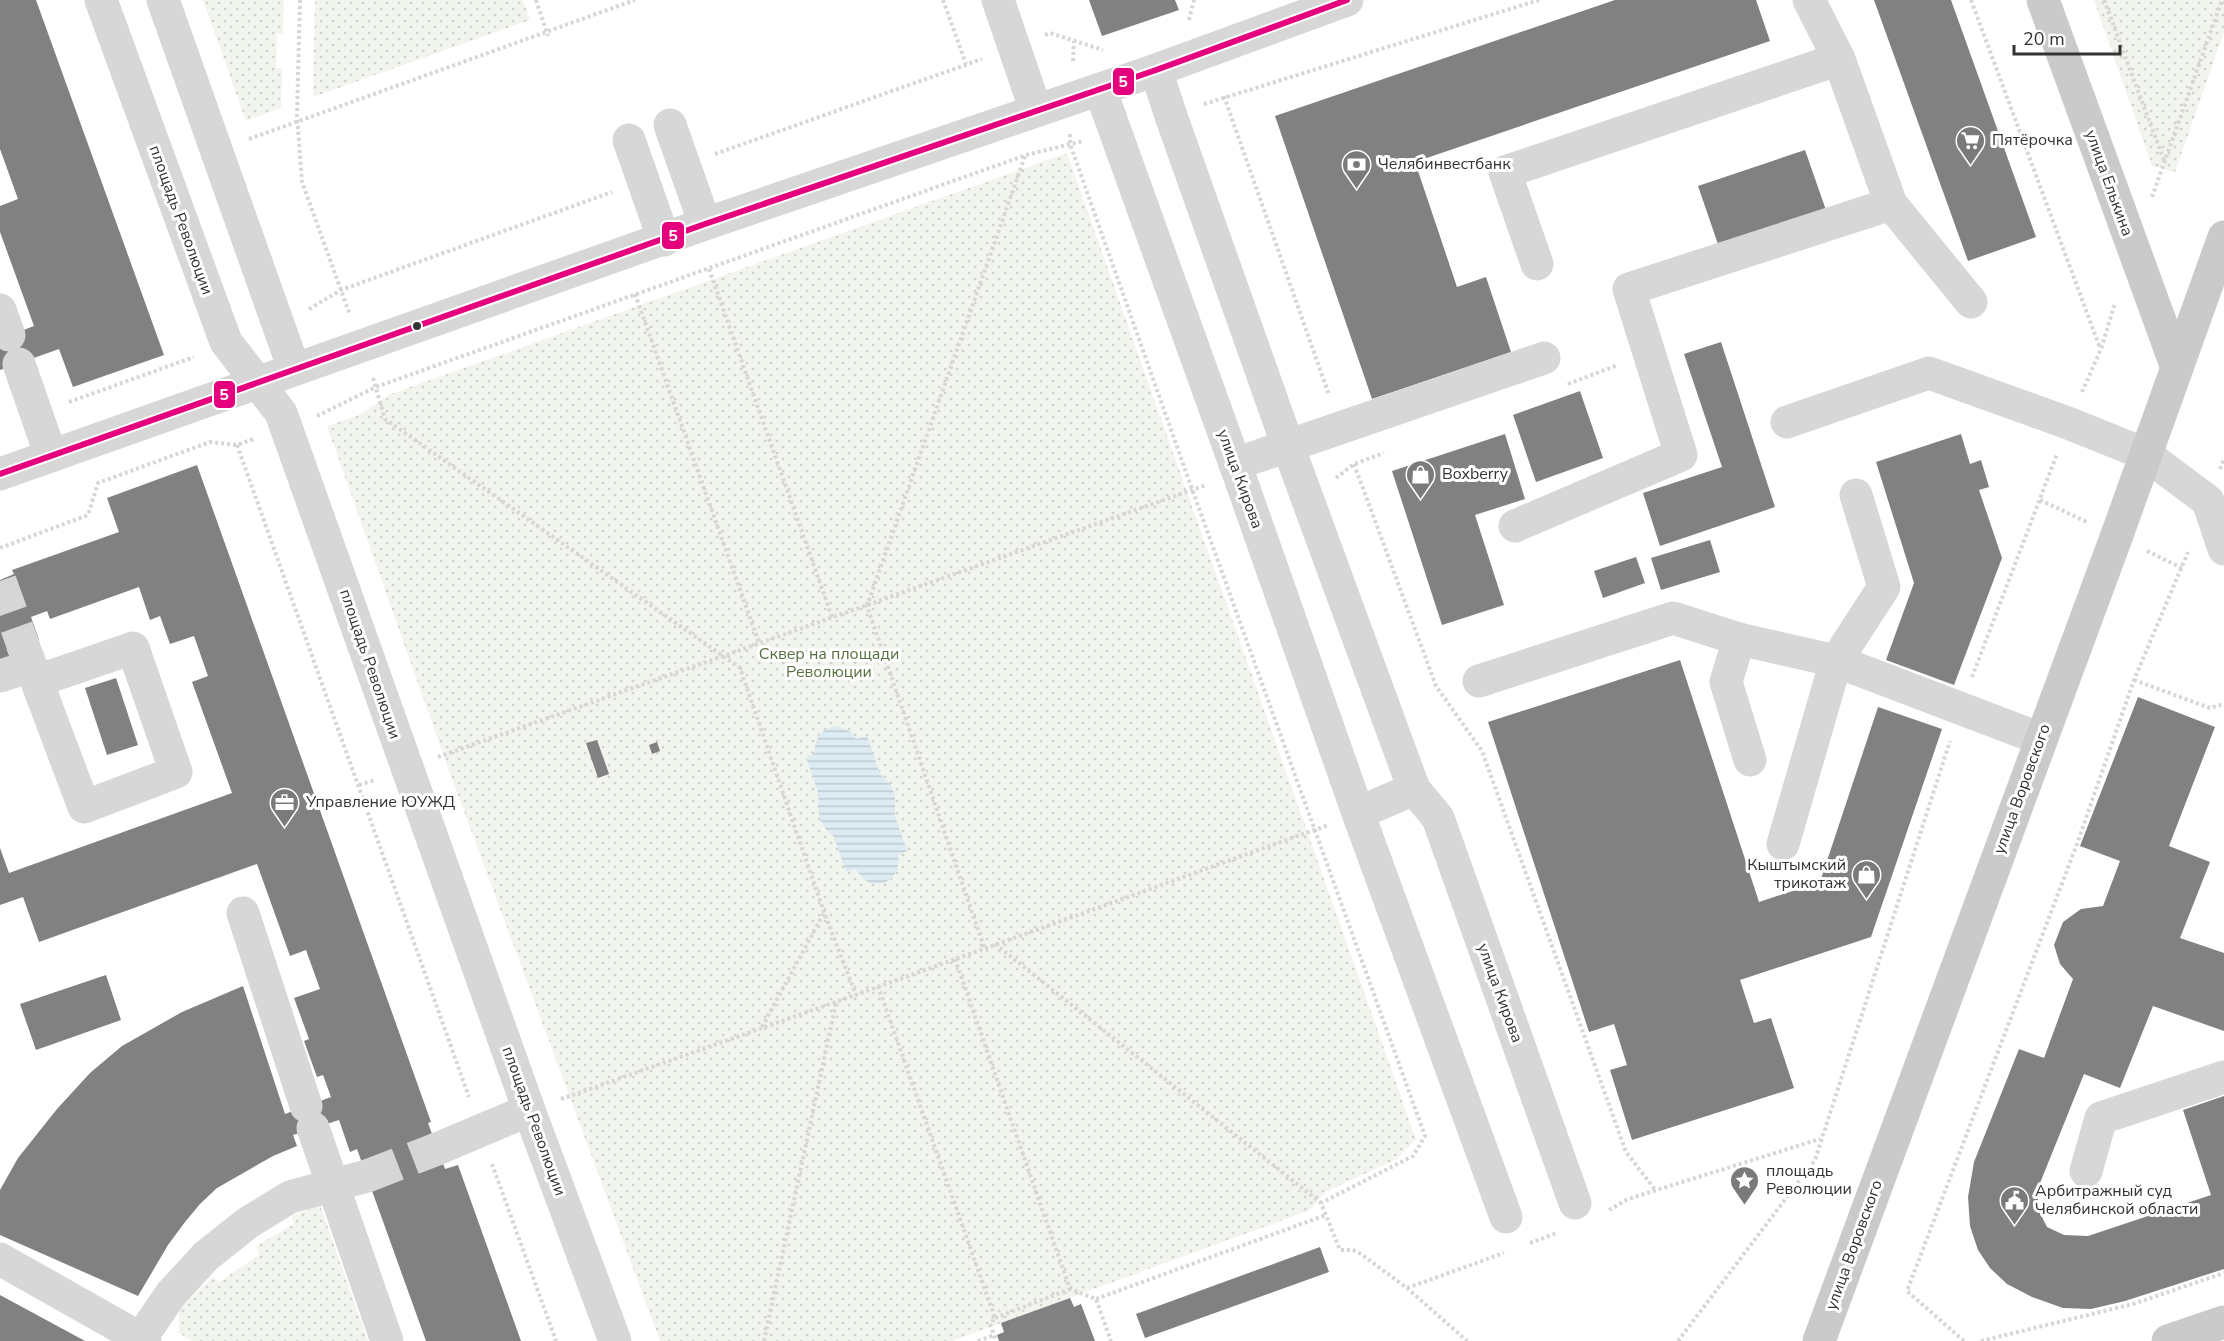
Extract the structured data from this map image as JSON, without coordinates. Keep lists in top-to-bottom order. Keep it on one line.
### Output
{"streets":{"main road":["улица Елькина","улица Воровского"],"street":["площадь Революции","улица Кирова"]},"crossings":[["улица Елькина","улица Воровского"]],"parks":["Сквер на площади Революции"],"places":{"supermarket":["Пятёрочка"],"bank":["Челябинвестбанк"],"shop":["Boxberry","Кыштымский трикотаж"],"office":["Управление ЮУЖД"],"place":["площадь Революции"],"public building":["Арбитражный суд Челябинской области"]},"lines":["transit line 5"],"scale_bar":"20 m"}
